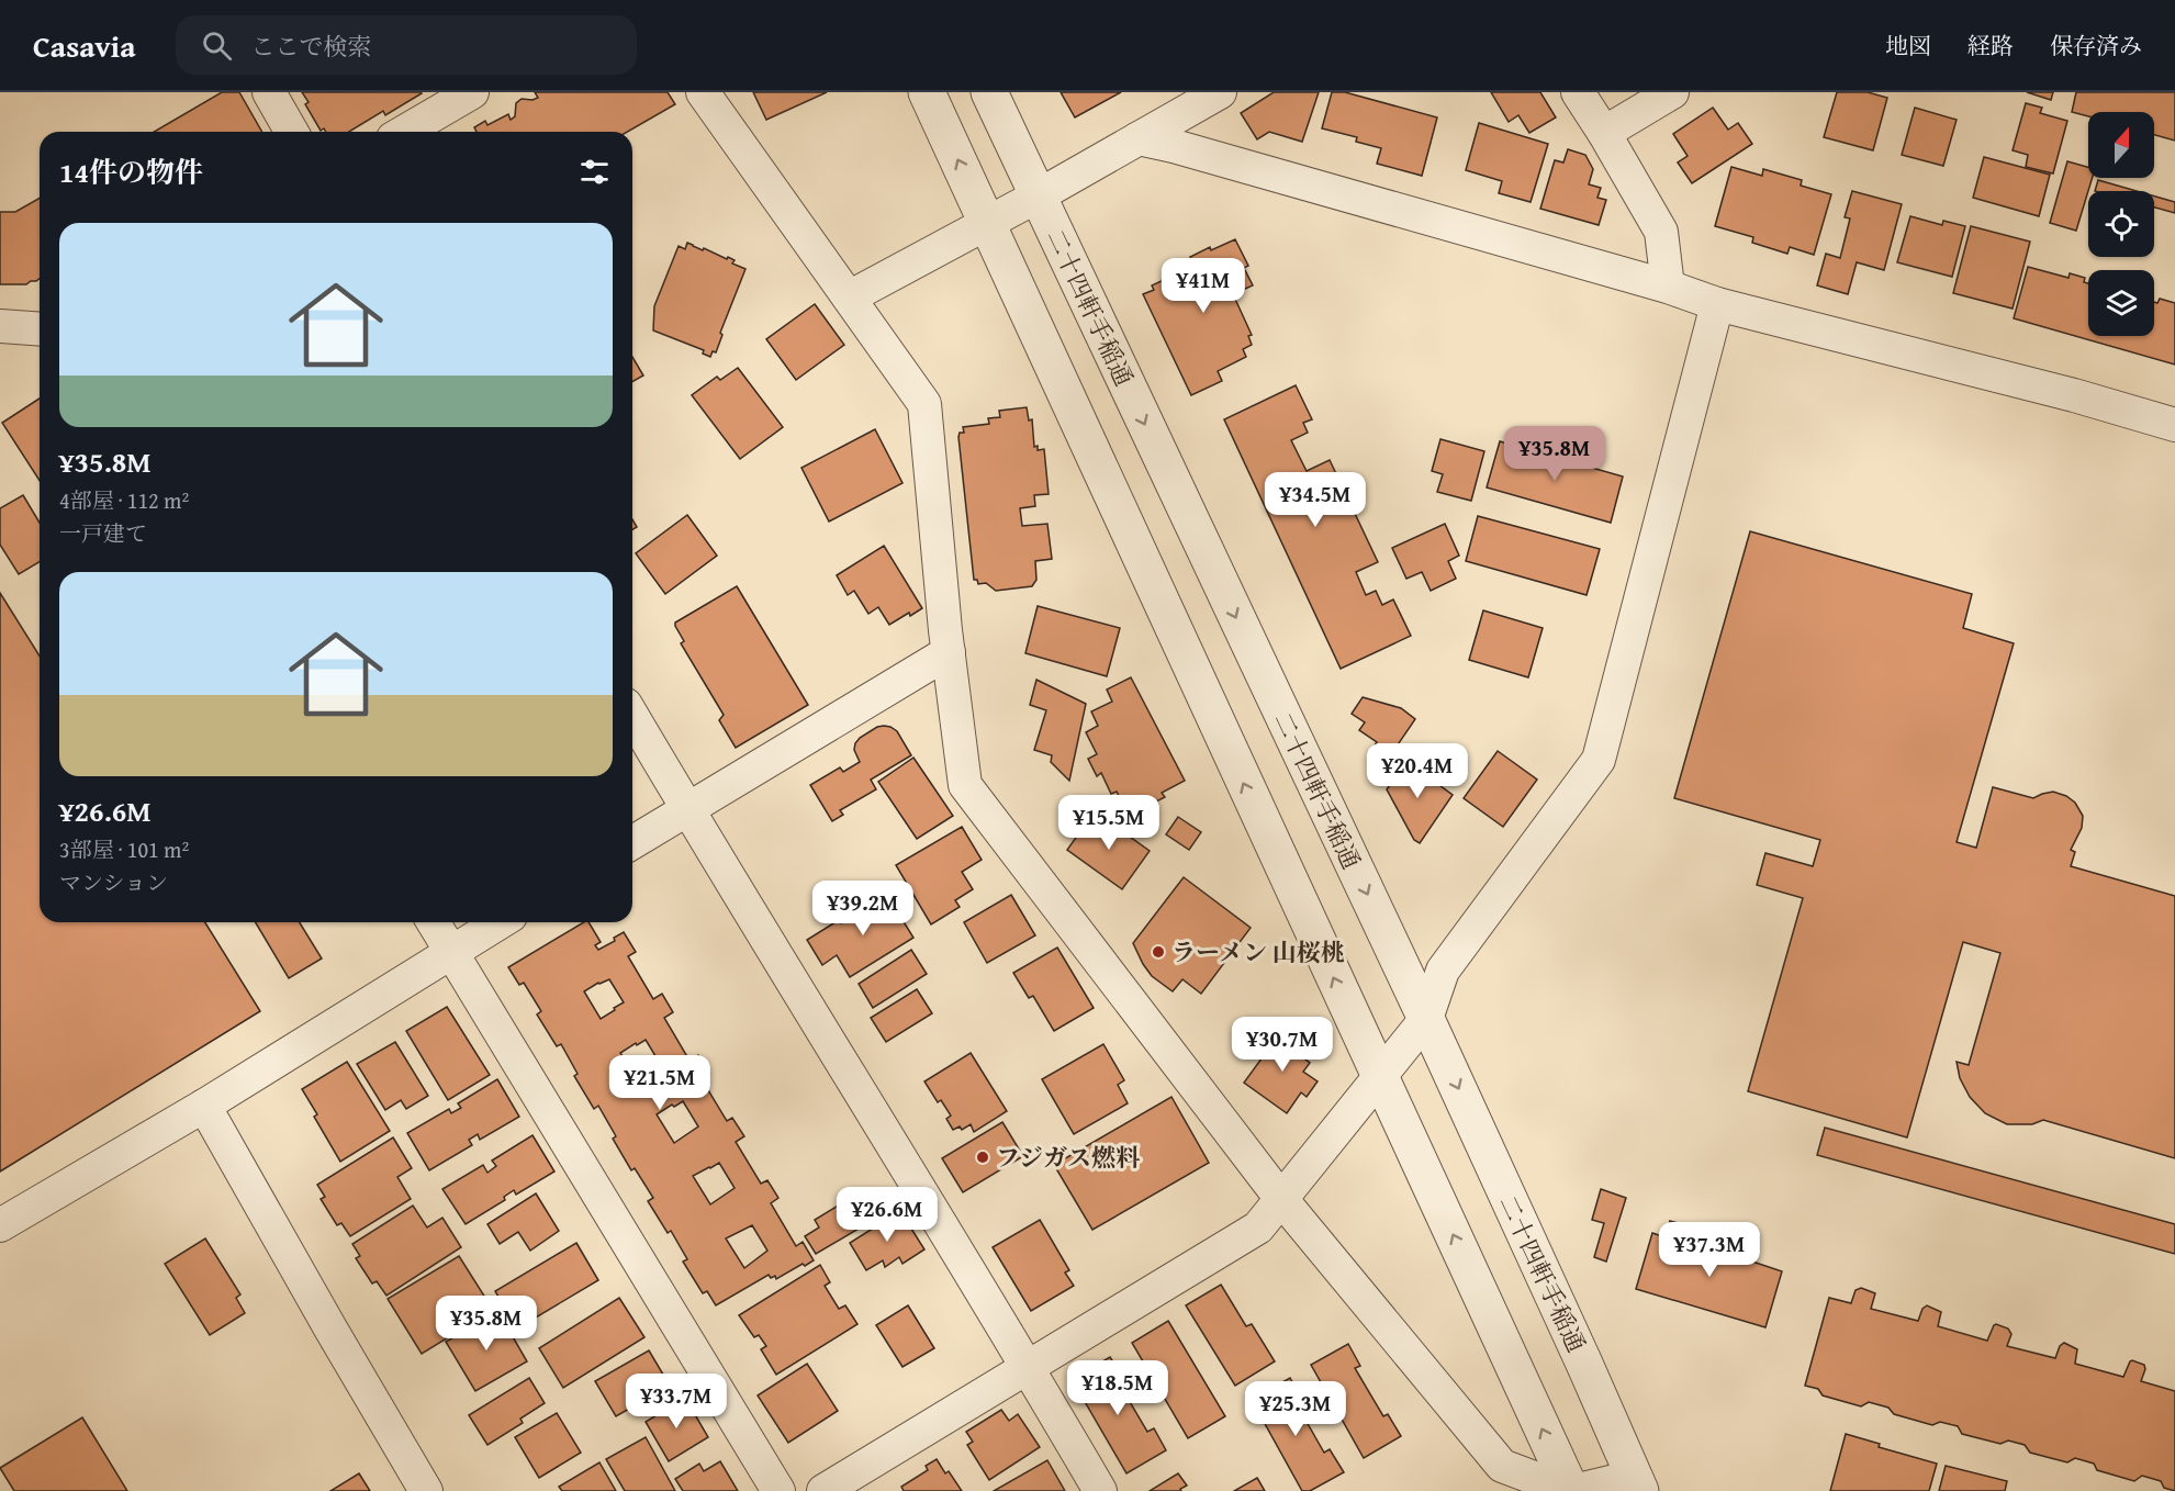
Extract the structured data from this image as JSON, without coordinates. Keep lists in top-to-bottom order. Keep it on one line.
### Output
{"streets":{"street":["二十四軒手稲通"]},"places":["ラーメン 山桜桃","フジガス燃料"],"north":"top","page":{"header":"Casavia","search":"ここで検索","nav":["地図","経路","保存済み"],"heading":"14件の物件","list":[{"name":"¥35.8M","note":"4部屋 · 112 m² · 一戸建て"},{"name":"¥26.6M","note":"3部屋 · 101 m² · マンション"}],"price":["¥41M","¥35.8M","¥34.5M","¥20.4M","¥15.5M","¥39.2M","¥30.7M","¥21.5M","¥26.6M","¥37.3M","¥35.8M","¥18.5M","¥33.7M","¥25.3M"]}}
